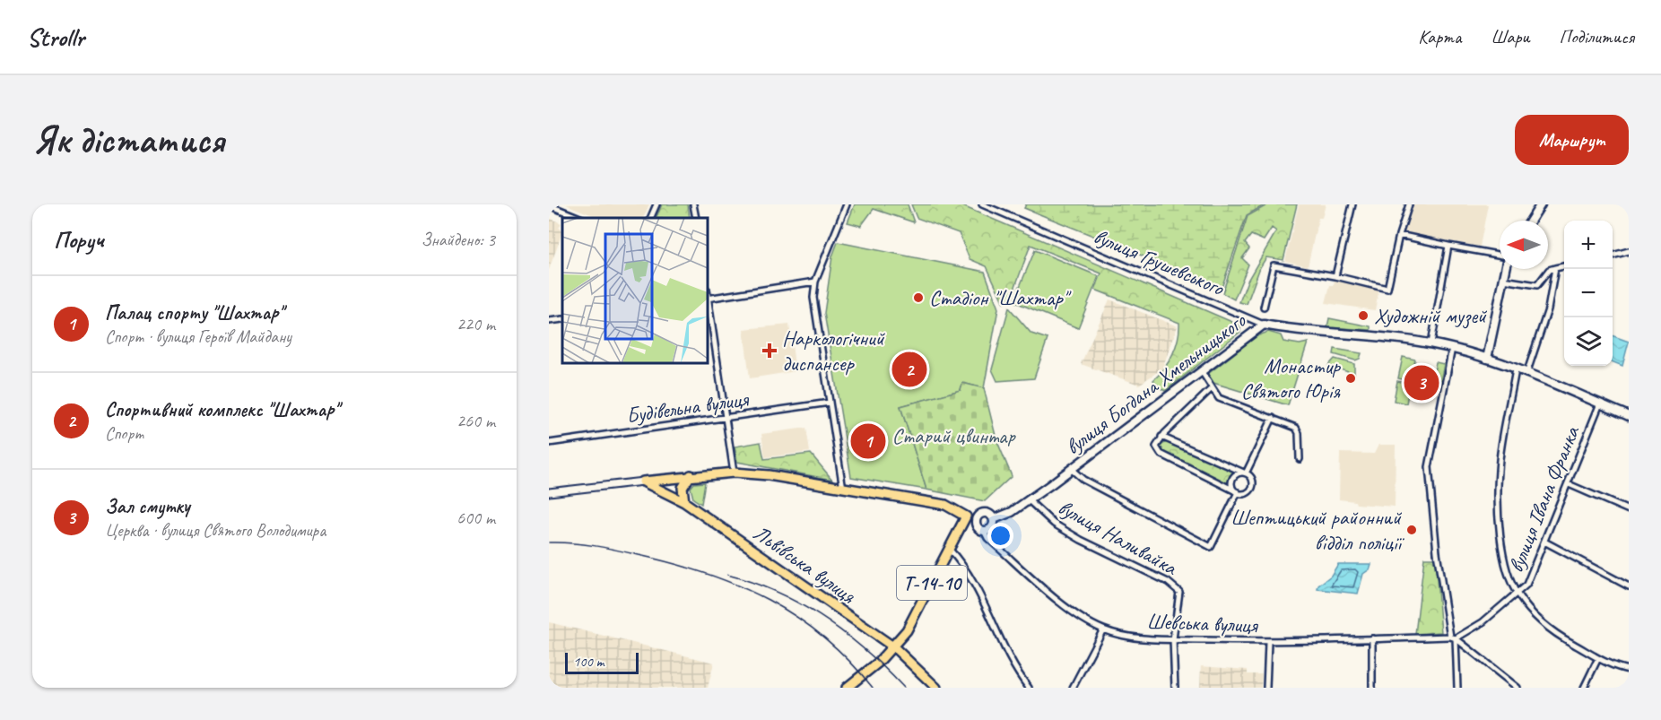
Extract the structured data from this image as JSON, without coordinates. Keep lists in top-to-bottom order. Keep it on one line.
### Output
{"streets":{"main road":["вулиця Богдана Хмельницького","Львівська вулиця","Т-14-10"],"street":["вулиця Грушевського","Будівельна вулиця","вулиця Івана Франка","вулиця Наливайка","Шевська вулиця"]},"crossings":[["вулиця Грушевського","вулиця Богдана Хмельницького"],["вулиця Богдана Хмельницького","вулиця Івана Франка"],["вулиця Богдана Хмельницького","вулиця Наливайка"],["вулиця Богдана Хмельницького","Шевська вулиця"],["вулиця Івана Франка","Шевська вулиця"],["вулиця Наливайка","Шевська вулиця"],["Львівська вулиця","Т-14-10"]],"parks":["Старий цвинтар"],"places":{"other":["Стадіон \"Шахтар\"","Художній музей","Монастир Святого Юрія","Шептицький районний відділ поліції"],"health":["Наркологічний диспансер"]},"scale_bar":"100 m","north":"left","page":{"header":"Strollr","nav":["Карта","Шари","Поділитися"],"buttons":"Маршрут","title":"Як дістатися","heading":["Поруч","Знайдено: 3"],"map_buttons":["+","−"],"list":[{"mark":"1","name":"Палац спорту \"Шахтар\"","note":"Спорт · вулиця Героїв Майдану","value":"220 m"},{"mark":"2","name":"Спортивний комплекс \"Шахтар\"","note":"Спорт","value":"260 m"},{"mark":"3","name":"Зал смутку","note":"Церква · вулиця Святого Володимира","value":"600 m"}],"pins":["2","3","1"],"scale":"100 m"}}
